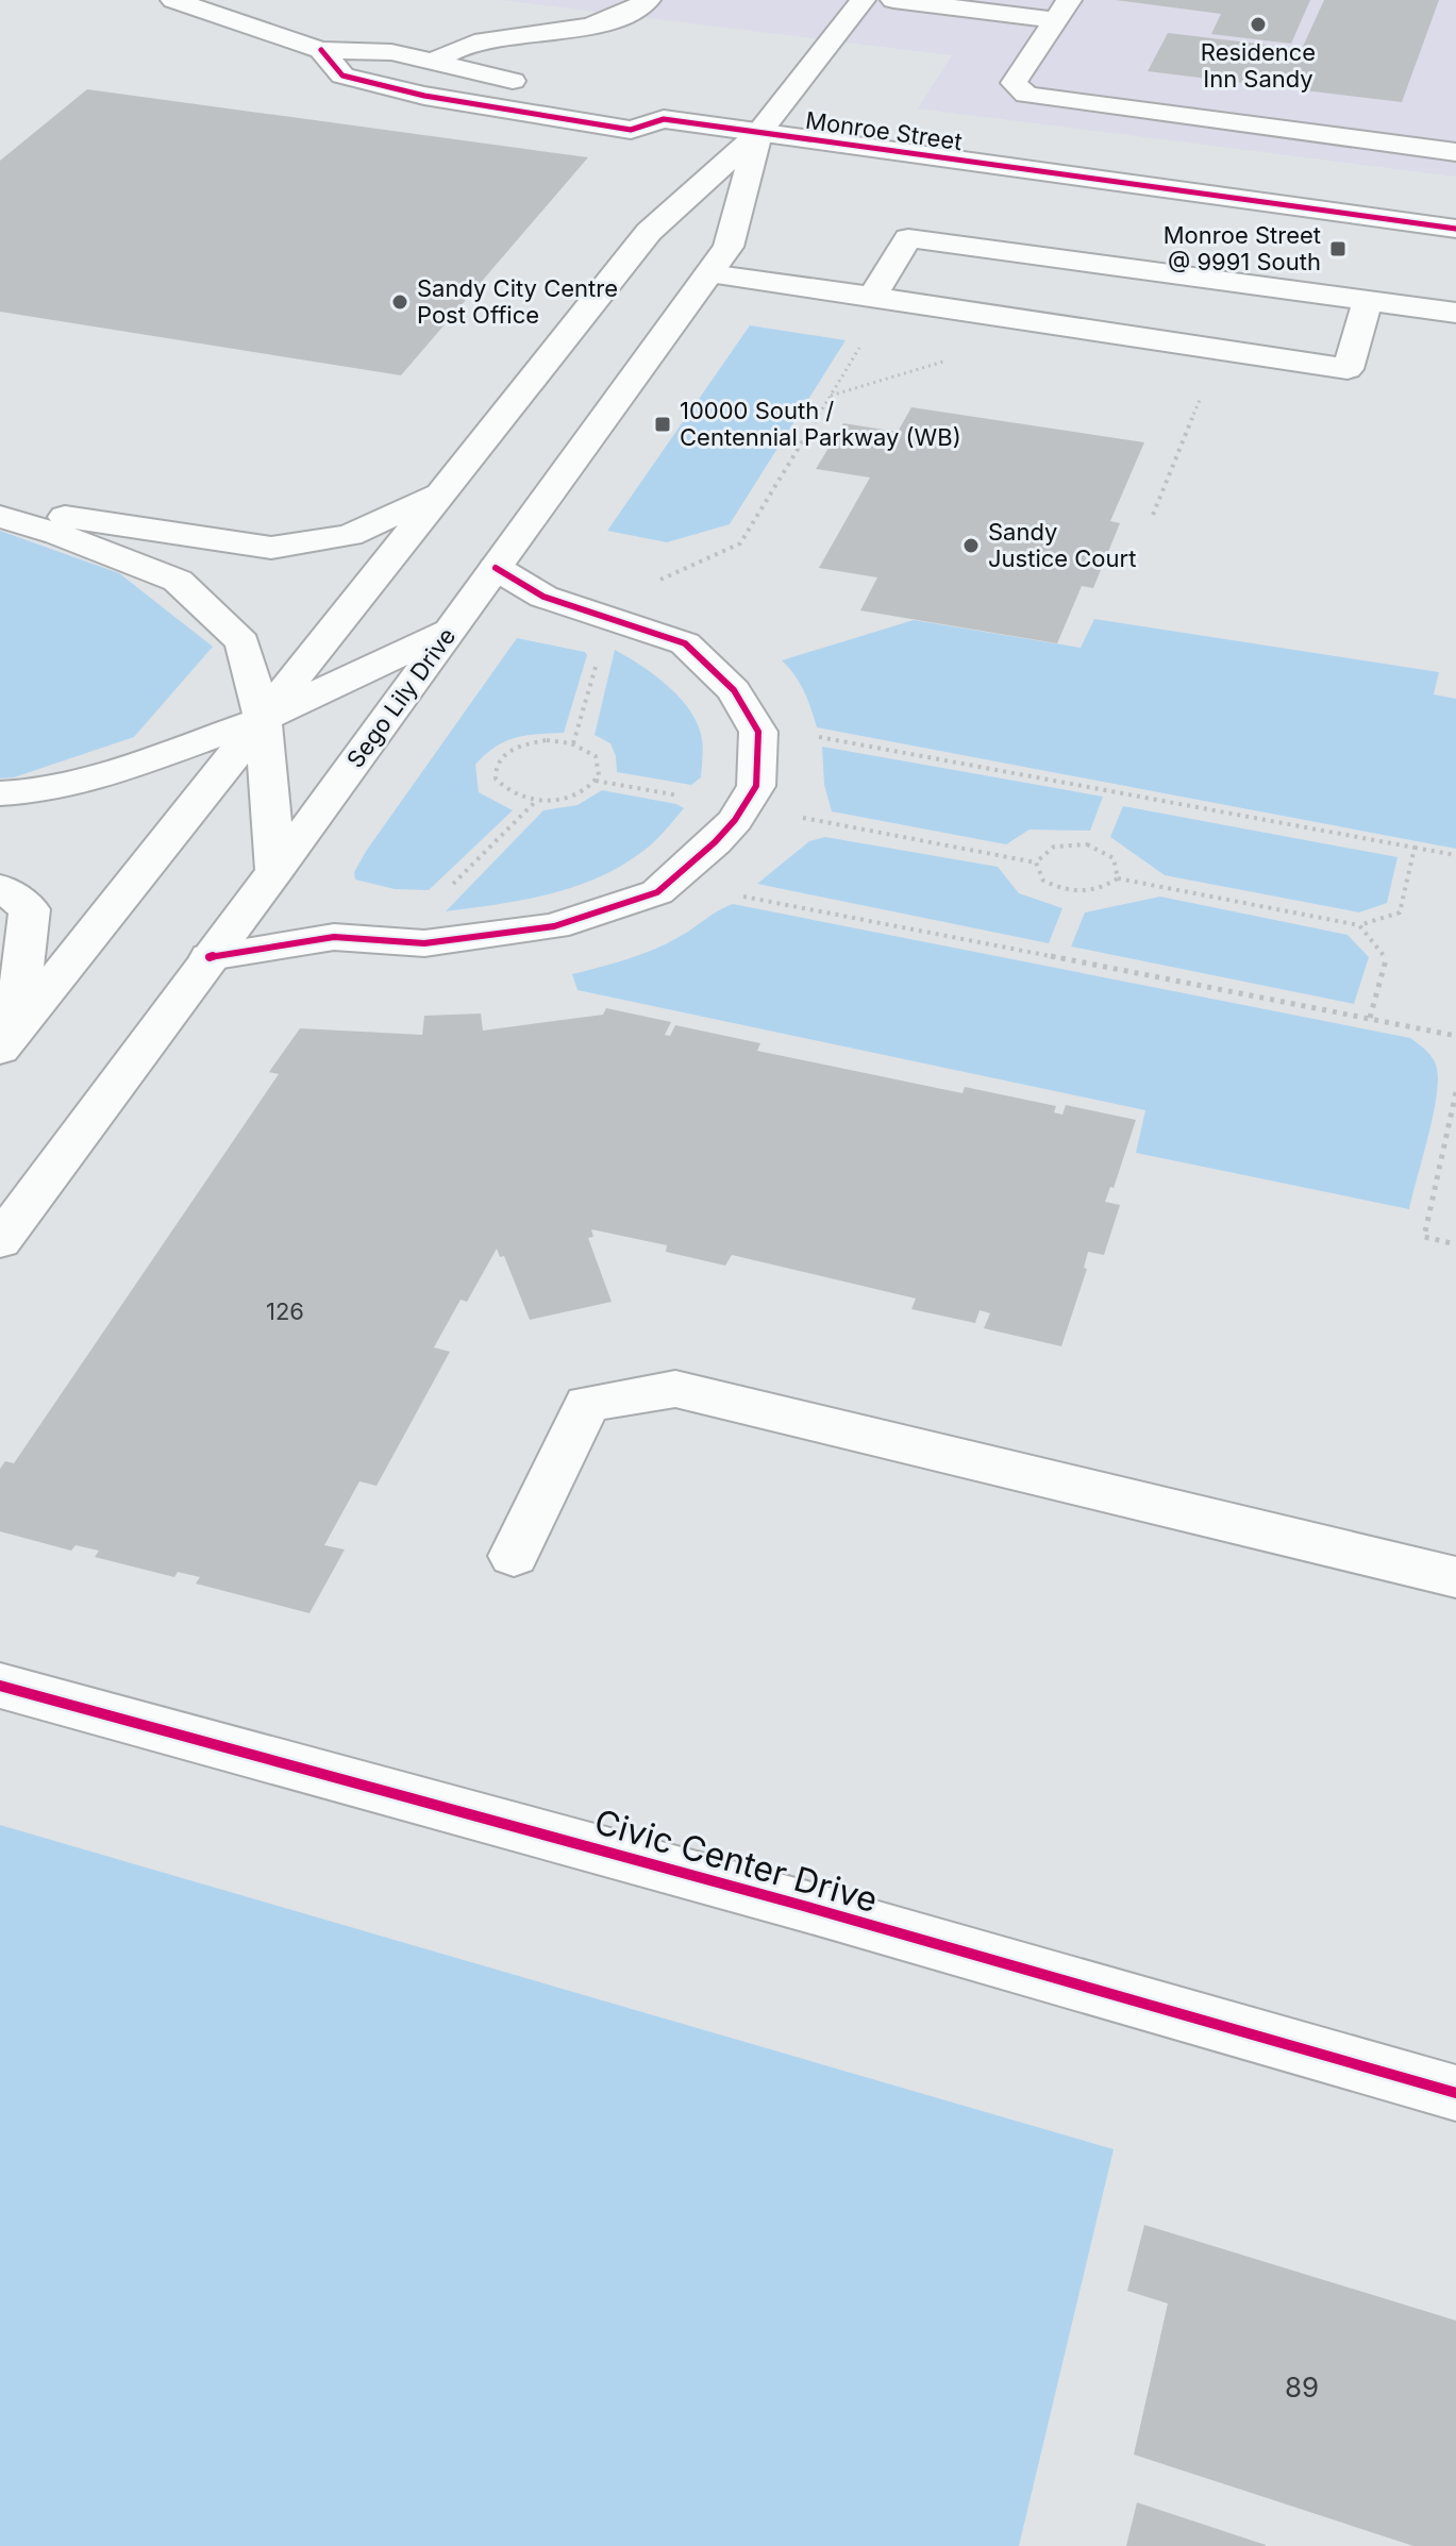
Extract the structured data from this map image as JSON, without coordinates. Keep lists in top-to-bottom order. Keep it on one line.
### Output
{"streets":{"main road":["Monroe Street","Sego Lily Drive","Civic Center Drive"]},"crossings":[["Monroe Street","Sego Lily Drive"]],"places":{"other":["Residence Inn Sandy","Sandy City Centre Post Office","Sandy Justice Court"],"transit":["Monroe Street @ 9991 South","10000 South / Centennial Parkway (WB)"]},"house_numbers":["126","89"]}
